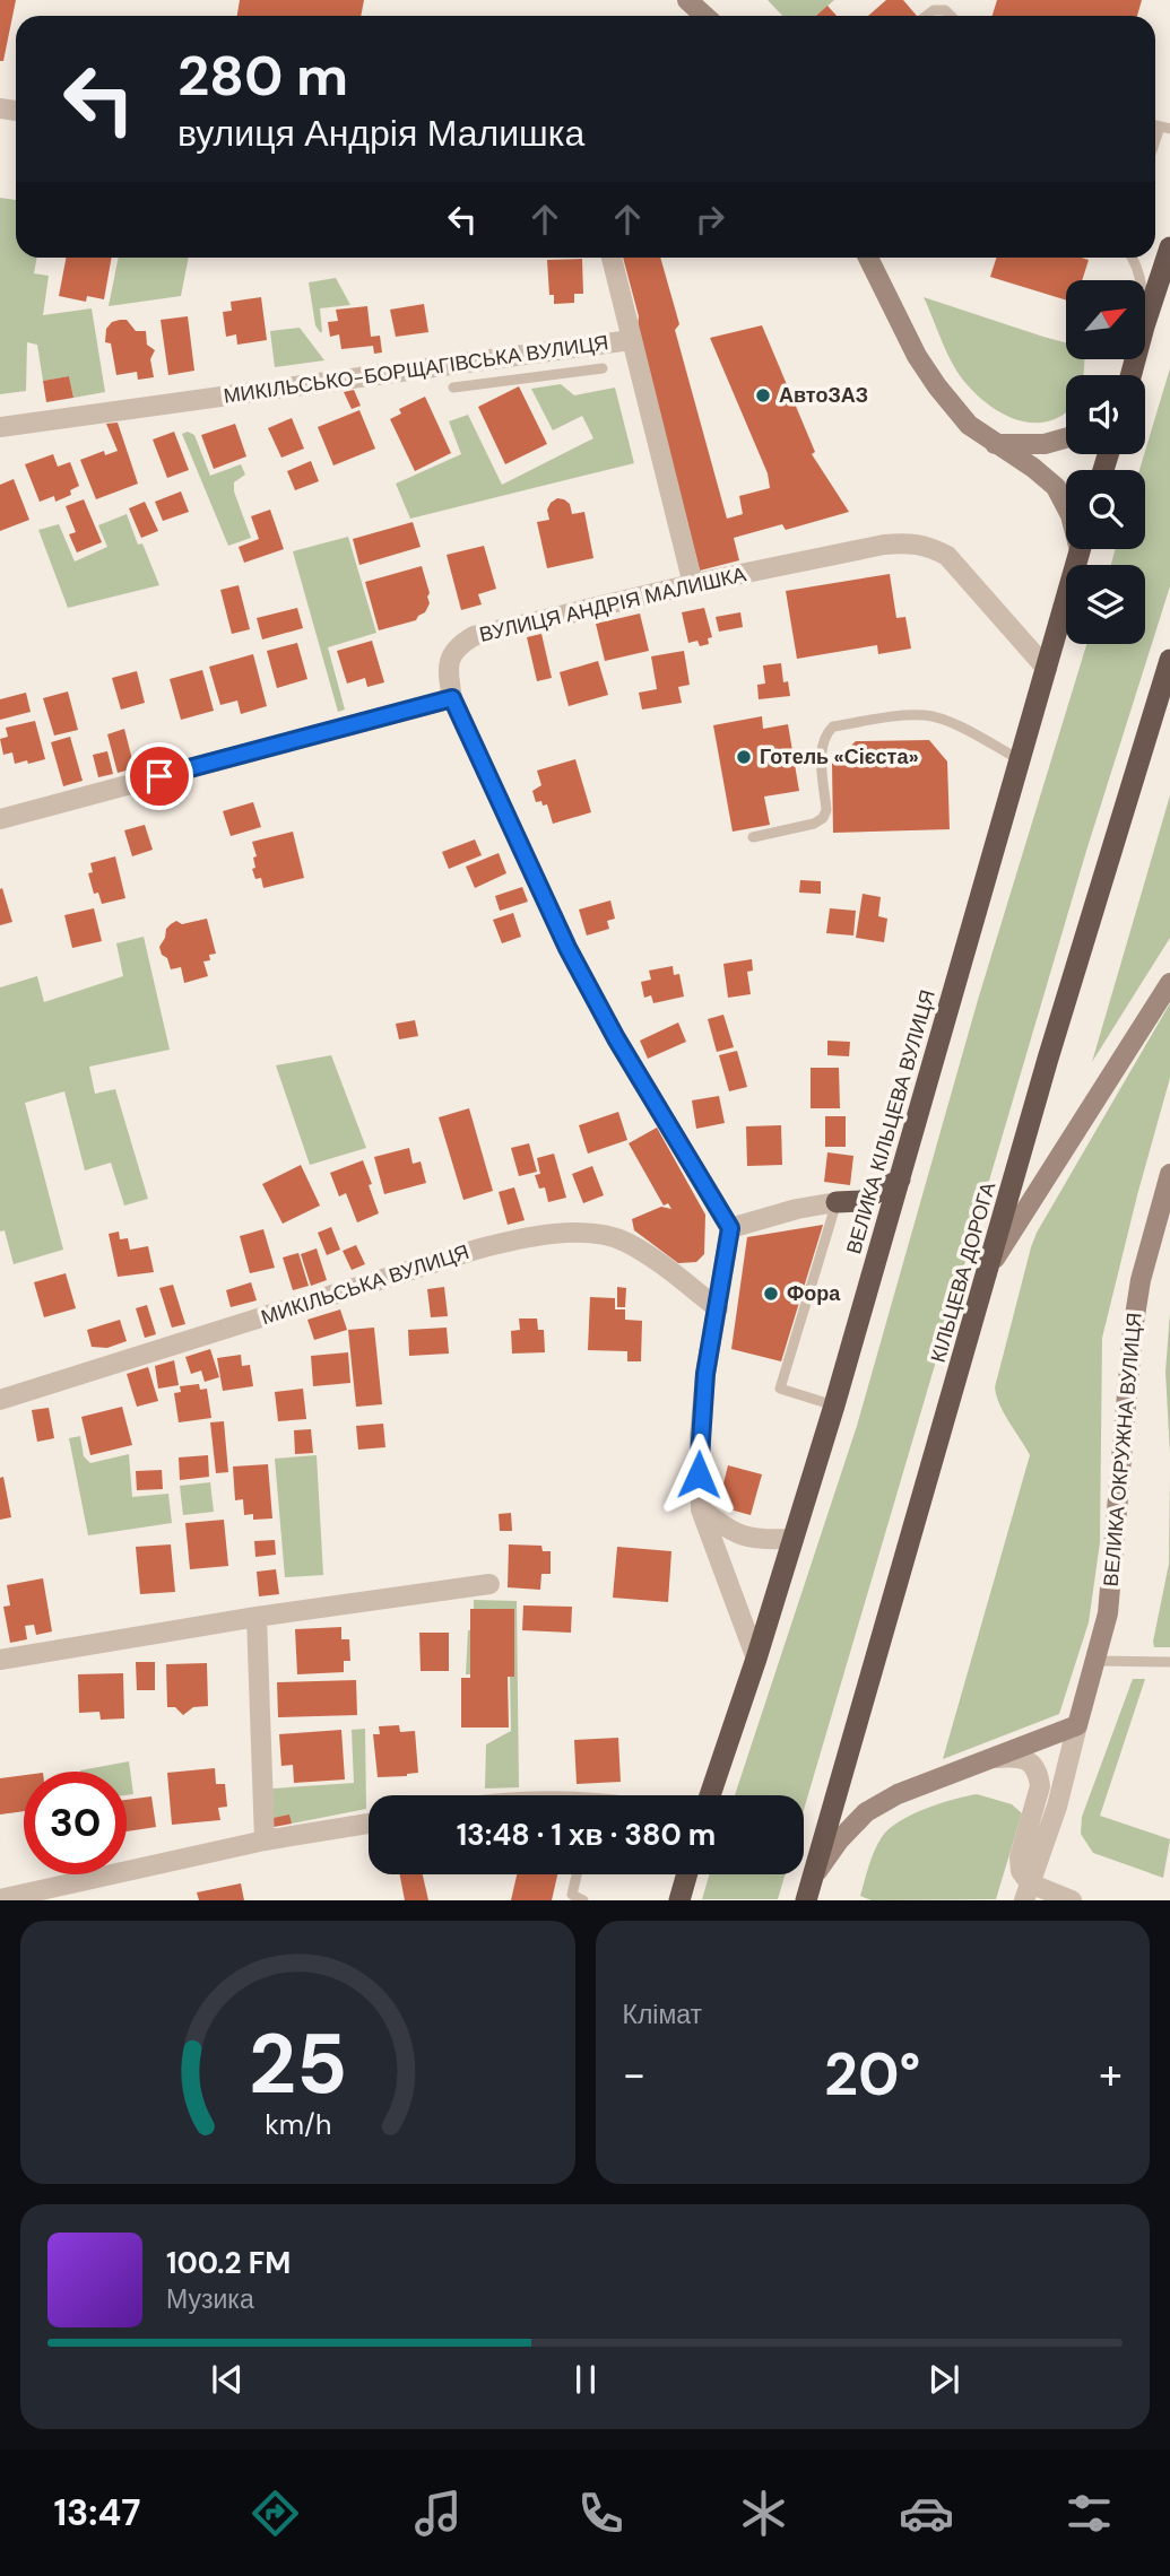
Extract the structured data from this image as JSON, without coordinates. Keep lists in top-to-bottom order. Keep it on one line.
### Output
{"streets":{"highway":["ВЕЛИКА КІЛЬЦЕВА ВУЛИЦЯ","КІЛЬЦЕВА ДОРОГА"],"main road":["ВЕЛИКА ОКРУЖНА ВУЛИЦЯ"],"street":["МИКІЛЬСЬКО-БОРЩАГІВСЬКА ВУЛИЦЯ","ВУЛИЦЯ АНДРІЯ МАЛИШКА","МИКІЛЬСЬКА ВУЛИЦЯ"]},"crossings":[["МИКІЛЬСЬКО-БОРЩАГІВСЬКА ВУЛИЦЯ","ВУЛИЦЯ АНДРІЯ МАЛИШКА"],["ВУЛИЦЯ АНДРІЯ МАЛИШКА","ВЕЛИКА КІЛЬЦЕВА ВУЛИЦЯ"]],"places":["АвтоЗАЗ","Готель «Сієста»","Фора"],"north":"top right","page":{"turn":["280 m","вулиця Андрія Малишка"],"limit":"30","trip":"13:48 · 1 хв · 380 m","tile":"Клімат","heat":["−","20°","+"],"song":["100.2 FM","Музика"],"tabs":"13:47","gauge":["25","km/h"]}}
